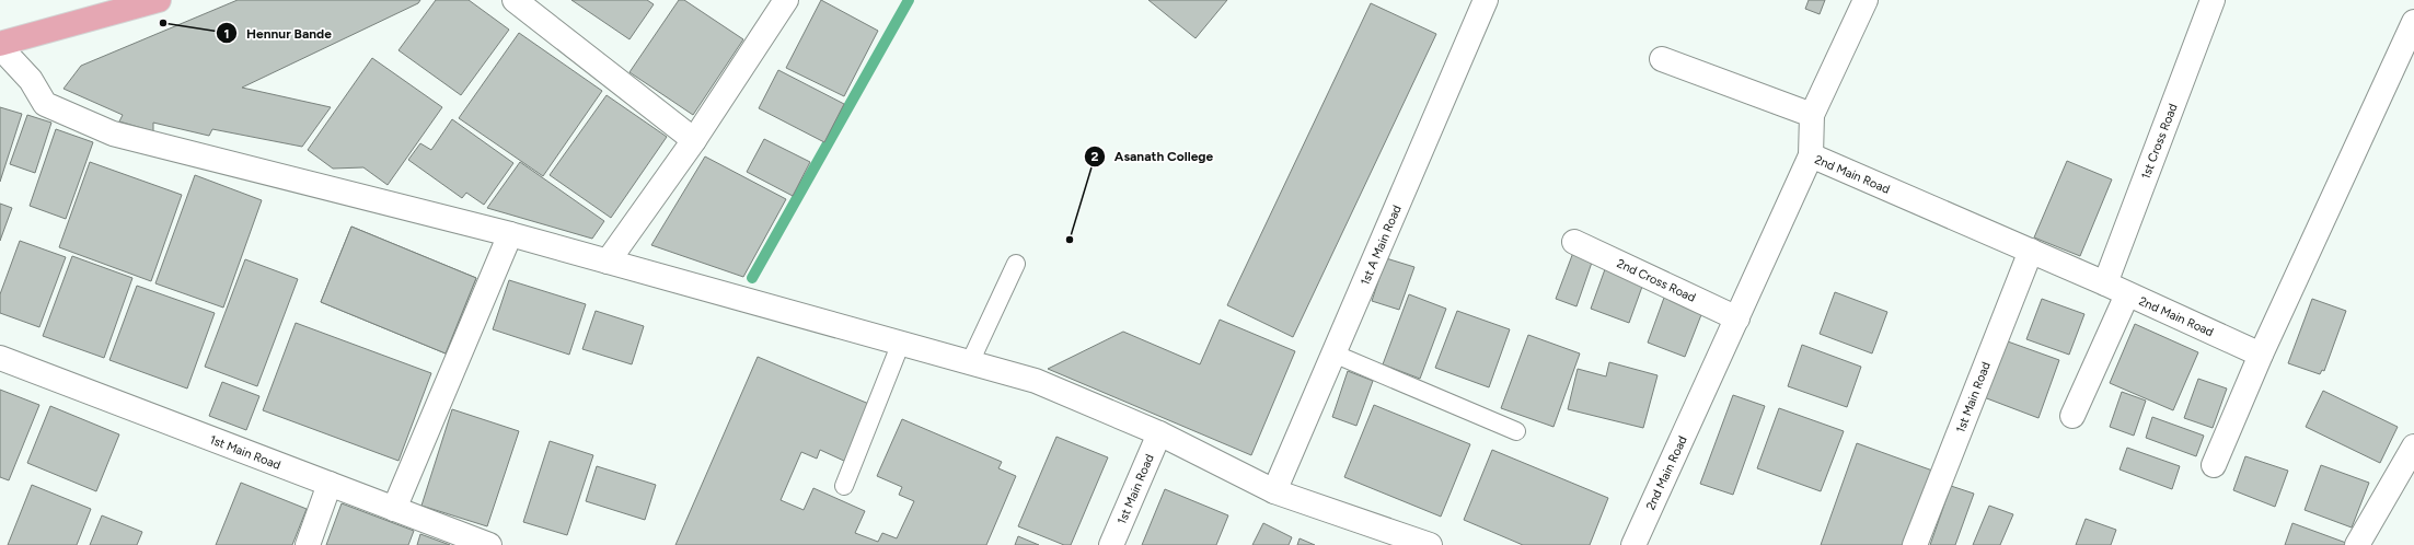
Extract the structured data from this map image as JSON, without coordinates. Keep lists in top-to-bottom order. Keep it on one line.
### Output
{"streets":{"street":["1st Cross Road","2nd Main Road","1st A Main Road","2nd Cross Road","1st Main Road"]},"crossings":[["1st Cross Road","2nd Main Road"],["2nd Main Road","2nd Cross Road"],["2nd Main Road","1st Main Road"]],"places":["Hennur Bande","Asanath College"]}
